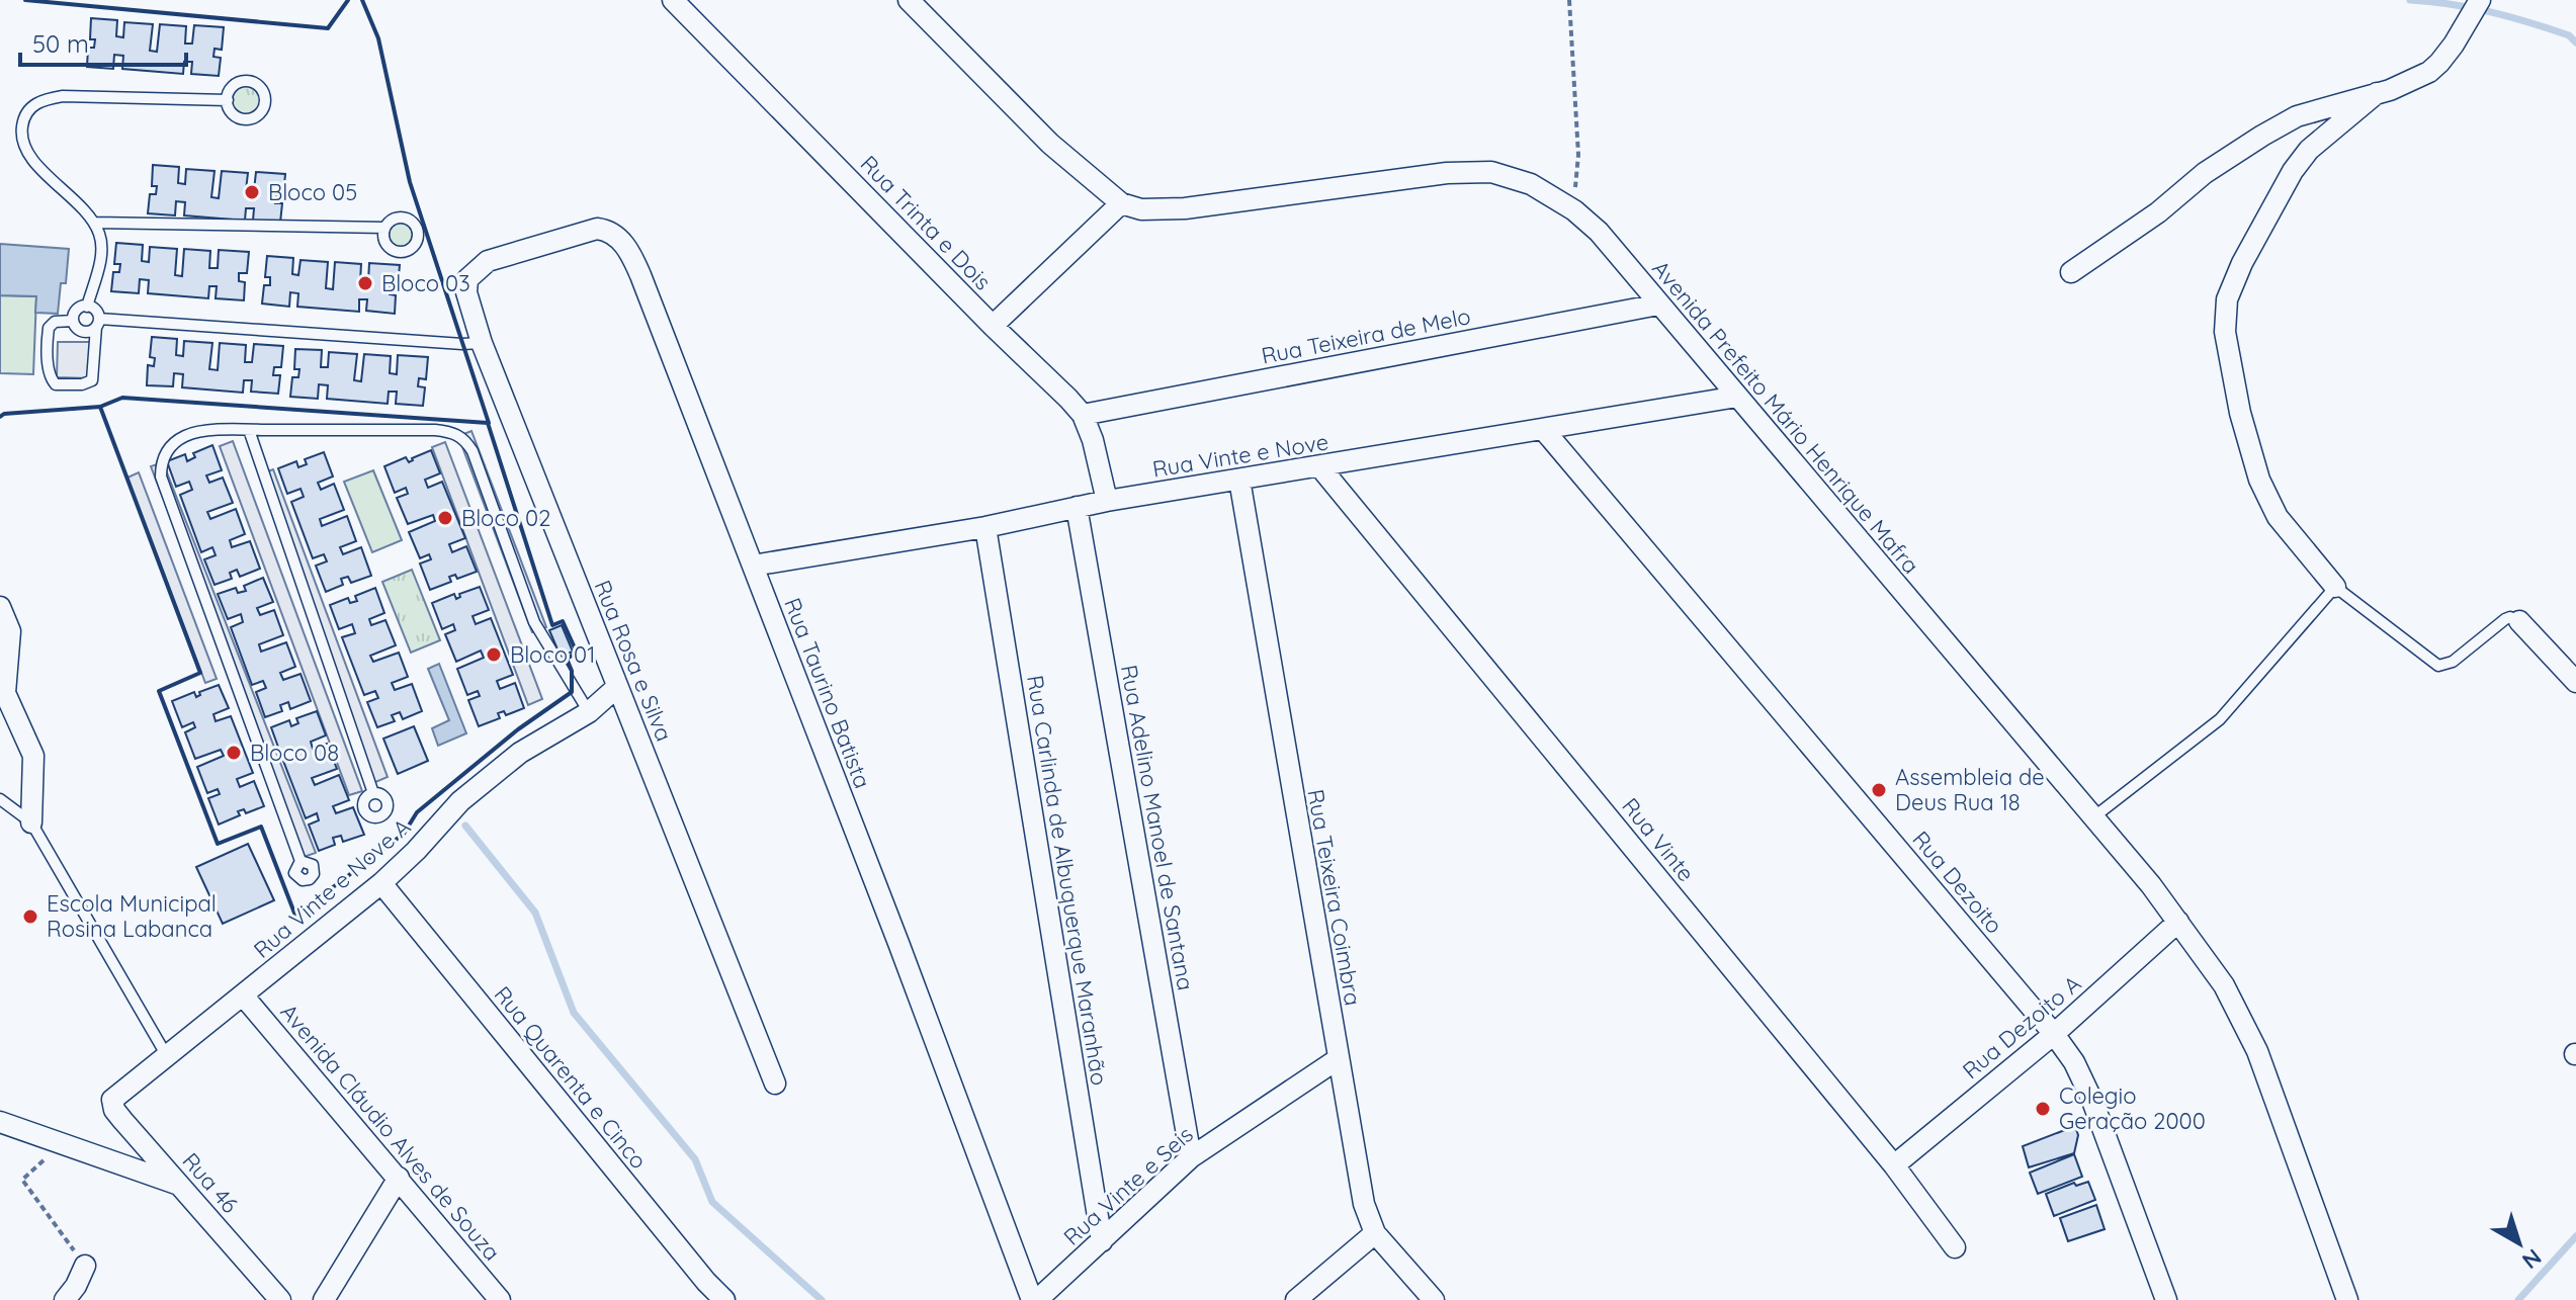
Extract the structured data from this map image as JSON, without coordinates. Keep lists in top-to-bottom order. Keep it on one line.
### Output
{"streets":{"street":["Rua Trinta e Dois","Rua Teixeira de Melo","Avenida Prefeito Mário Henrique Mafra","Rua Vinte e Nove","Rua Rosa e Silva","Rua Taurino Batista","Rua Adelino Manoel de Santana","Rua Vinte","Rua Carlinda de Albuquerque Maranhão","Rua Dezoito","Rua Vinte e Nove A","Rua Teixeira Coimbra","Rua Dezoito A","Rua Quarenta e Cinco","Avenida Cláudio Alves de Souza","Rua 46","Rua Vinte e Seis"]},"crossings":[["Rua Trinta e Dois","Rua Teixeira de Melo"],["Rua Trinta e Dois","Rua Vinte e Nove"],["Rua Teixeira de Melo","Avenida Prefeito Mário Henrique Mafra"],["Avenida Prefeito Mário Henrique Mafra","Rua Vinte e Nove"],["Avenida Prefeito Mário Henrique Mafra","Rua Dezoito A"],["Rua Vinte e Nove","Rua Taurino Batista"],["Rua Vinte e Nove","Rua Adelino Manoel de Santana"],["Rua Vinte e Nove","Rua Vinte"],["Rua Vinte e Nove","Rua Carlinda de Albuquerque Maranhão"],["Rua Vinte e Nove","Rua Dezoito"],["Rua Vinte e Nove","Rua Teixeira Coimbra"],["Rua Rosa e Silva","Rua Taurino Batista"],["Rua Rosa e Silva","Rua Vinte e Nove A"],["Rua Taurino Batista","Rua Vinte e Seis"],["Rua Adelino Manoel de Santana","Rua Vinte e Seis"],["Rua Vinte","Rua Dezoito A"],["Rua Carlinda de Albuquerque Maranhão","Rua Vinte e Seis"],["Rua Dezoito","Rua Dezoito A"],["Rua Vinte e Nove A","Rua Quarenta e Cinco"],["Rua Vinte e Nove A","Avenida Cláudio Alves de Souza"],["Rua Vinte e Nove A","Rua 46"],["Rua Teixeira Coimbra","Rua Vinte e Seis"]],"places":["Bloco 05","Bloco 03","Bloco 02","Bloco 01","Bloco 08","Assembleia de Deus Rua 18","Escola Municipal Rosina Labanca","Colegio Geração 2000"],"scale_bar":"50 m","north":"bottom right"}
